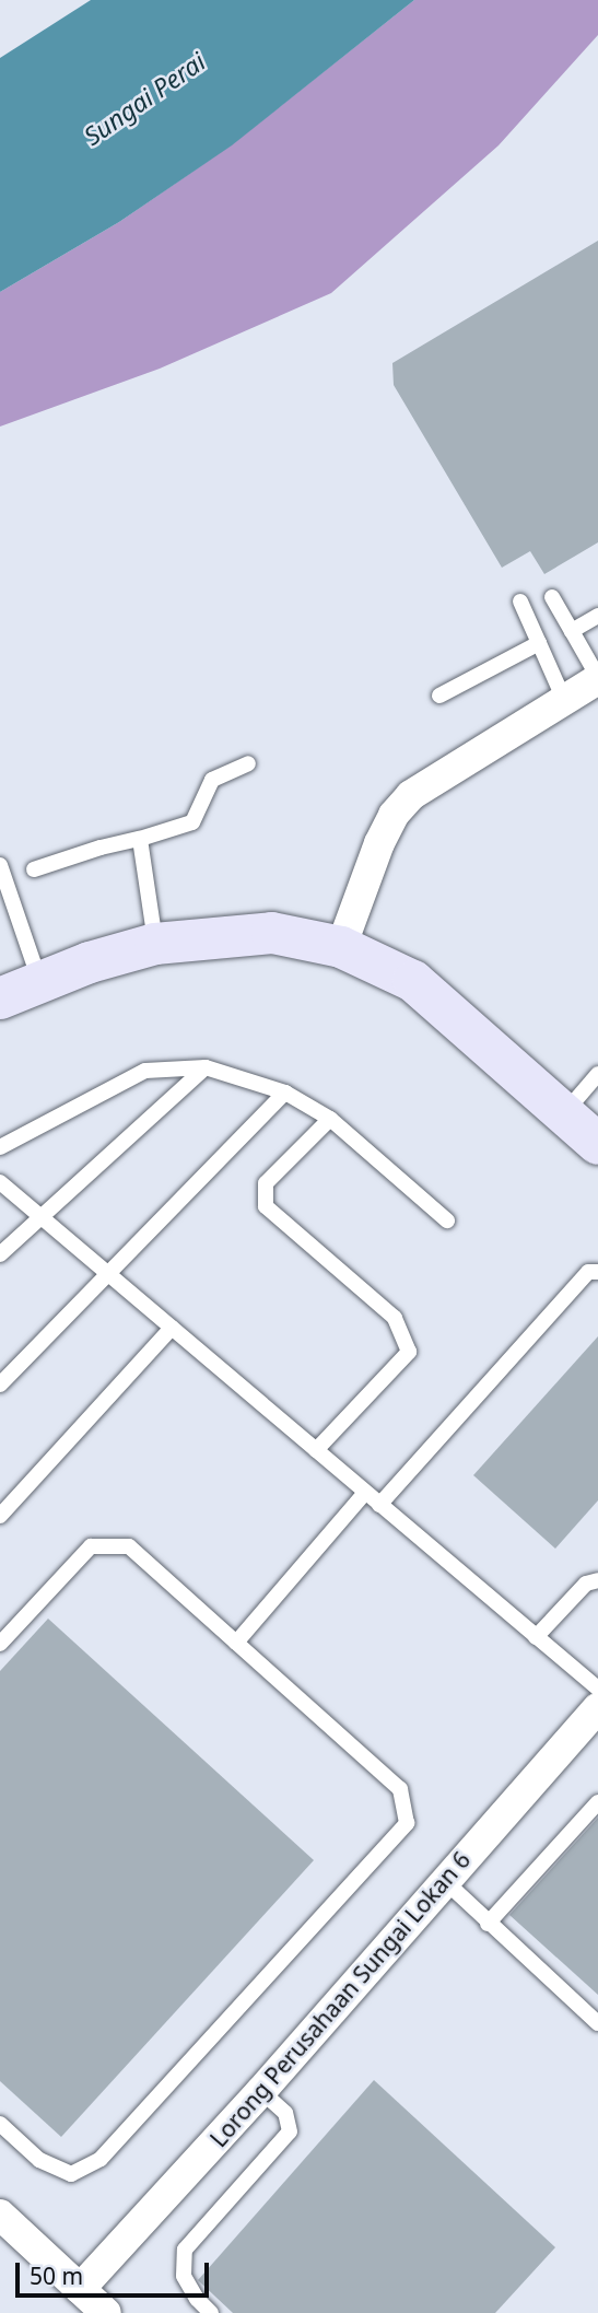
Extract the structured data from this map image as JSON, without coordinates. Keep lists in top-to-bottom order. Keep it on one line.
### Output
{"streets":{"street":["Lorong Perusahaan Sungai Lokan 6"]},"water":["Sungai Perai"],"scale_bar":"50 m"}
